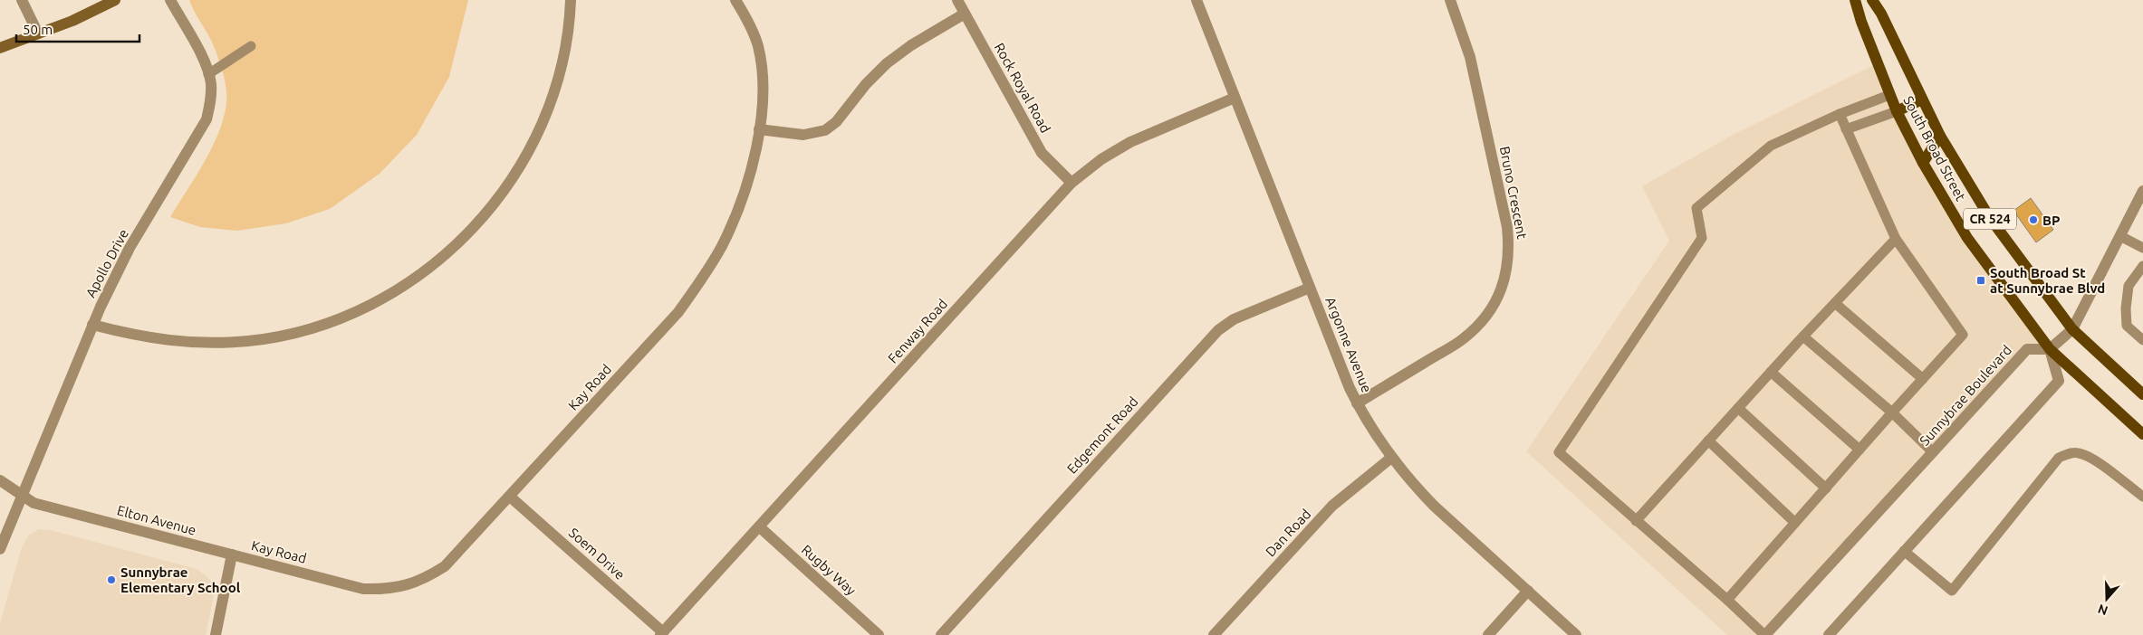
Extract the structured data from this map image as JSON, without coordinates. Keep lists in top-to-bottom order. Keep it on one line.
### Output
{"streets":{"main road":["South Broad Street","CR 524"],"street":["Rock Royal Road","Bruno Crescent","Apollo Drive","Fenway Road","Argonne Avenue","Kay Road","Sunnybrae Boulevard","Edgemont Road","Elton Avenue","Dan Road","Soem Drive","Rugby Way"]},"crossings":[["Rock Royal Road","Fenway Road"],["South Broad Street","Sunnybrae Boulevard"],["Bruno Crescent","Argonne Avenue"],["Apollo Drive","Elton Avenue"],["Fenway Road","Argonne Avenue"],["Fenway Road","Soem Drive"],["Fenway Road","Rugby Way"],["Argonne Avenue","Edgemont Road"],["Argonne Avenue","Dan Road"],["Kay Road","Elton Avenue"],["Kay Road","Soem Drive"]],"places":{"other":["BP","Sunnybrae Elementary School"],"transit":["South Broad St at Sunnybrae Blvd"]},"scale_bar":"50 m","north":"bottom"}
